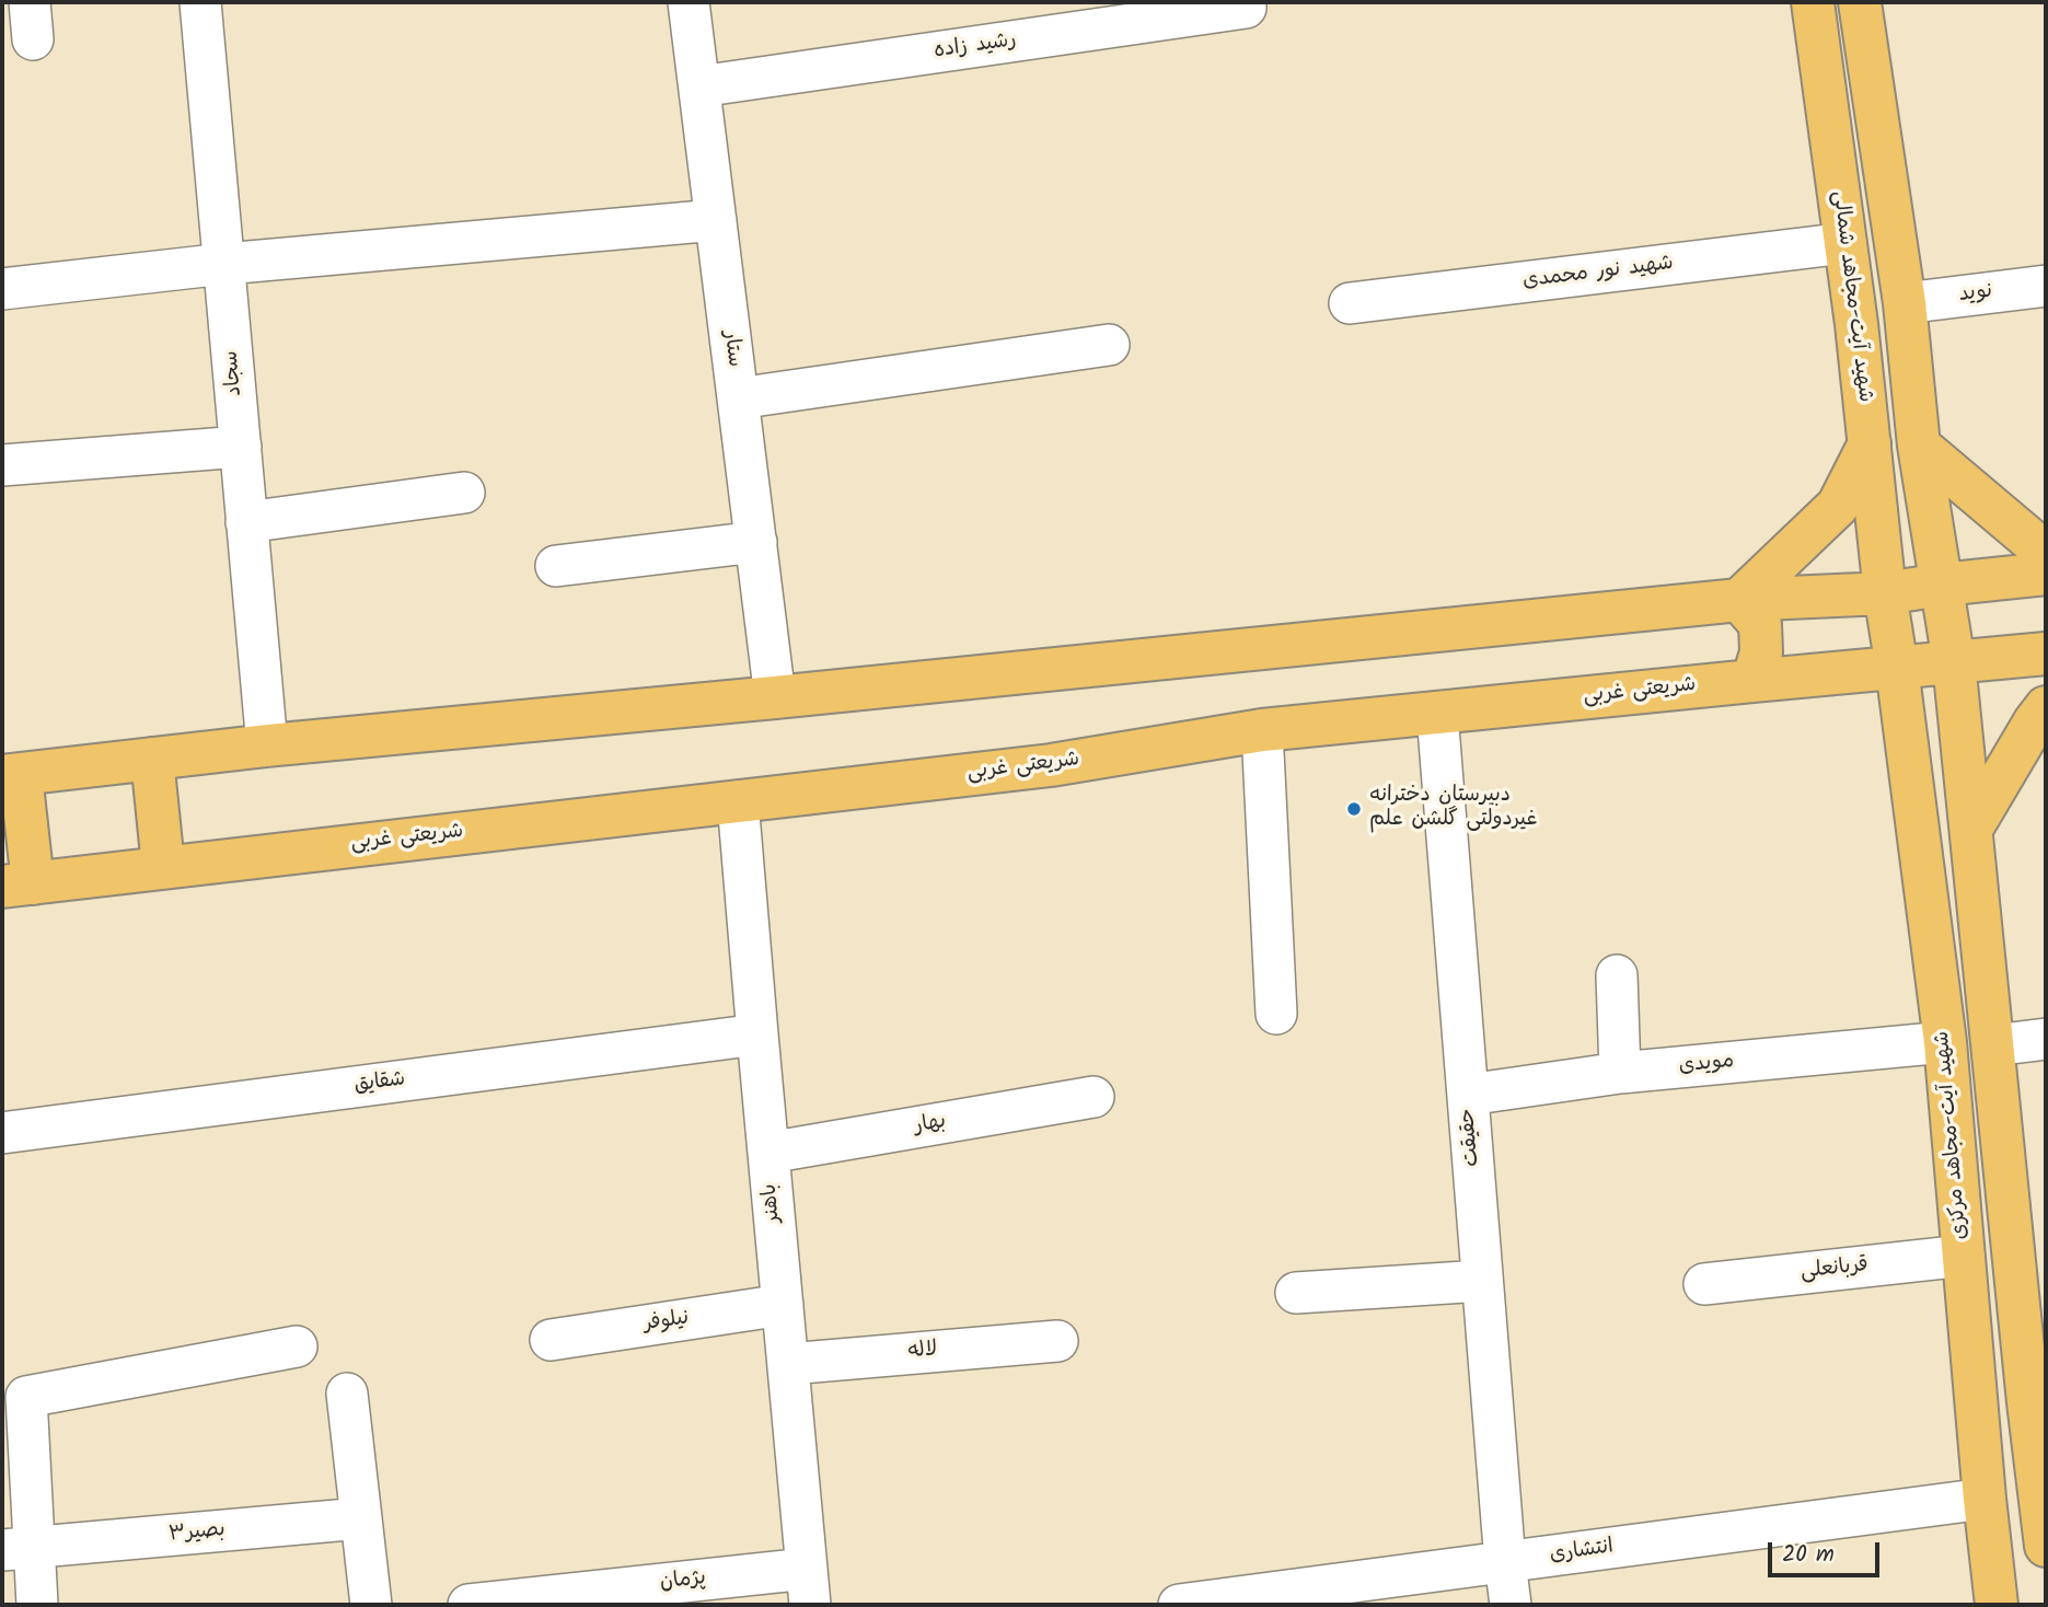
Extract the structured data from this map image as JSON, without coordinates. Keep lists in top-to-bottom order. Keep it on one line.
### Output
{"streets":{"main road":["شهید آیت-مجاهد شمالی","شریعتی غربی","شهید آیت-مجاهد مرکزی"],"street":["رشید زاده","شهید نور محمدی","نوید","ستار","سجاد","مویدی","شقایق","بهار","حقیقت","باهنر","قربانعلی","نیلوفر","لاله","بصیر۳","انتشاری","پژمان"]},"crossings":[["رشید زاده","ستار"],["شهید نور محمدی","شهید آیت-مجاهد شمالی"],["شهید آیت-مجاهد شمالی","شهید آیت-مجاهد مرکزی"],["شریعتی غربی","شهید آیت-مجاهد مرکزی"],["شریعتی غربی","حقیقت"],["شریعتی غربی","باهنر"],["مویدی","شهید آیت-مجاهد مرکزی"],["مویدی","حقیقت"],["شقایق","باهنر"],["بهار","باهنر"],["شهید آیت-مجاهد مرکزی","قربانعلی"],["شهید آیت-مجاهد مرکزی","انتشاری"],["حقیقت","انتشاری"],["باهنر","نیلوفر"],["باهنر","لاله"],["باهنر","پژمان"]],"places":["دبیرستان دخترانه غیردولتی گلشن علم"],"scale_bar":"20 m"}
